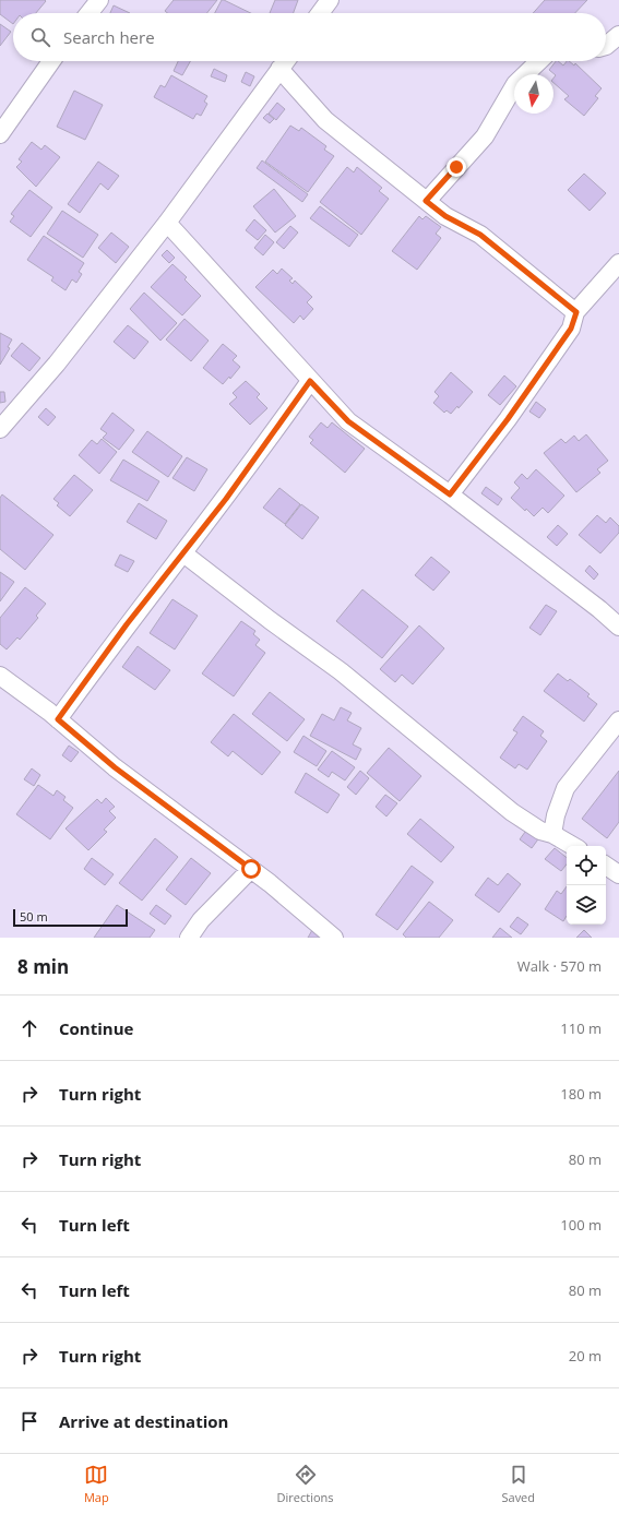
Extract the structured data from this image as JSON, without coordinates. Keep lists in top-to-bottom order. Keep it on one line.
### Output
{"scale_bar":"50 m","north":"bottom","page":{"search":"Search here","scale":"50 m","heading":["8 min","Walk · 570 m"],"list":[["Continue","110 m"],["Turn right","180 m"],["Turn right","80 m"],["Turn left","100 m"],["Turn left","80 m"],["Turn right","20 m"],"Arrive at destination"],"nav":["Map","Directions","Saved"]}}
